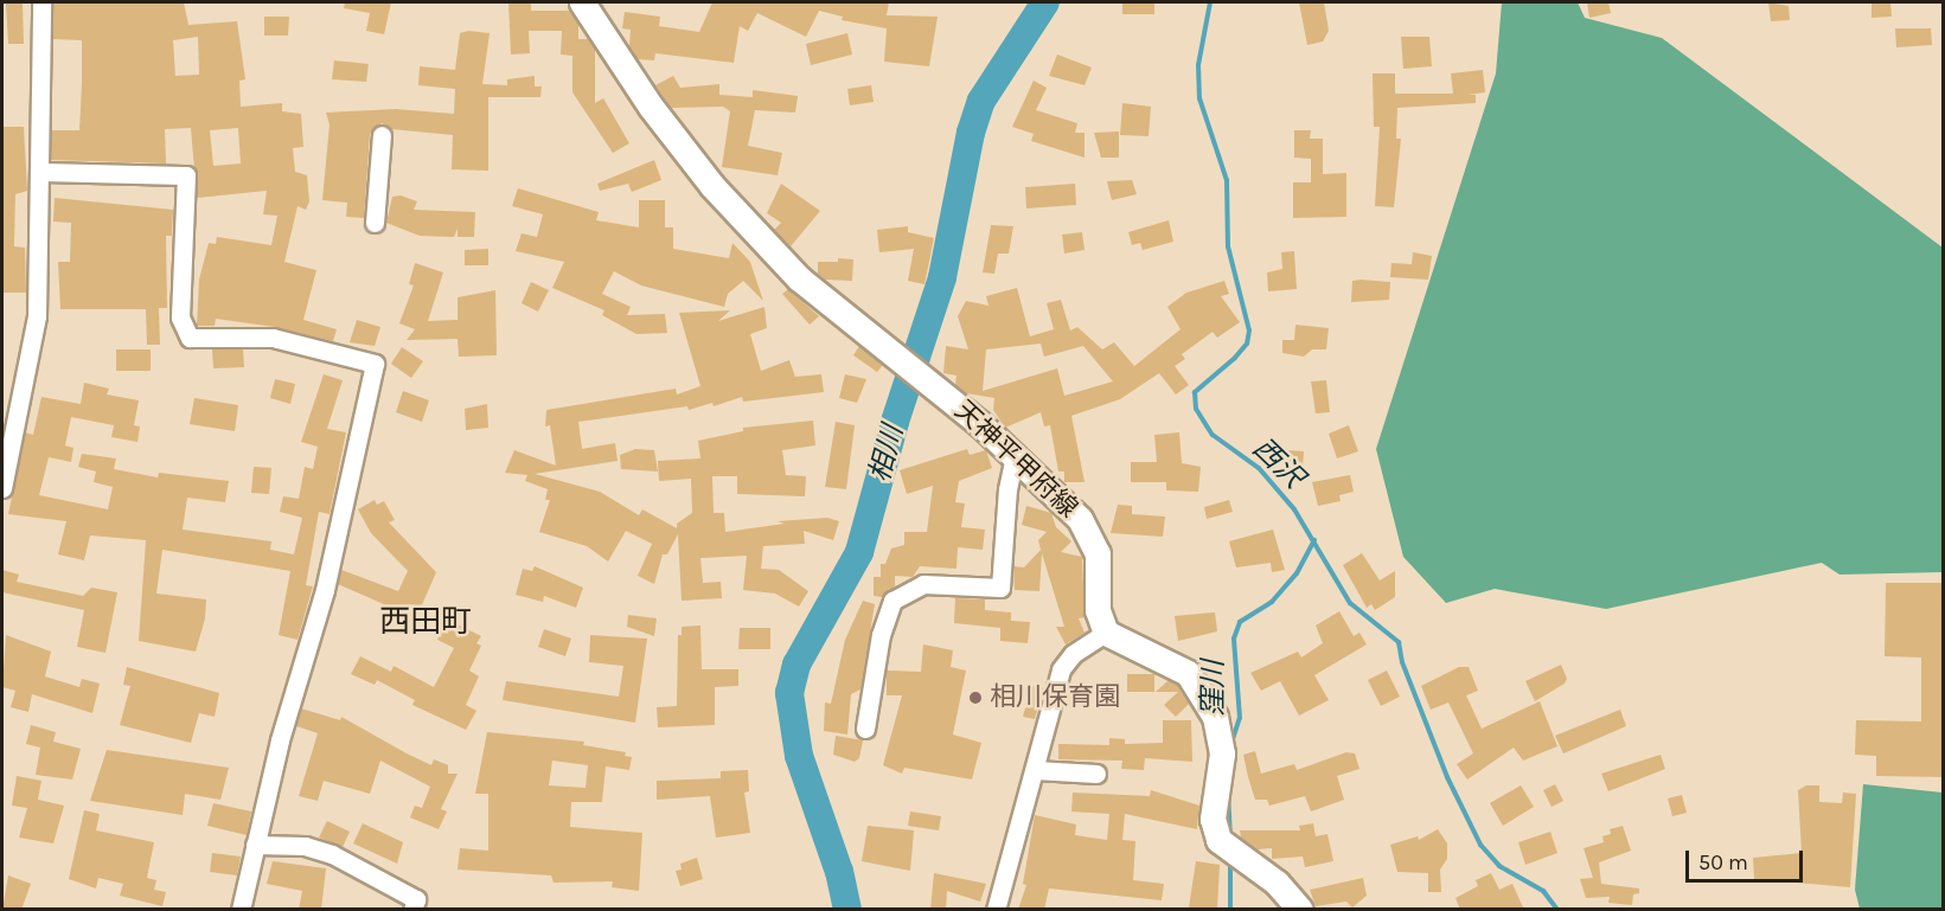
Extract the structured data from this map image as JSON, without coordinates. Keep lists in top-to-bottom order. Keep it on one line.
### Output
{"streets":{"main road":["天神平甲府線"]},"districts":["西田町"],"water":["相川","西沢","窪川"],"places":["相川保育園"],"scale_bar":"50 m"}
